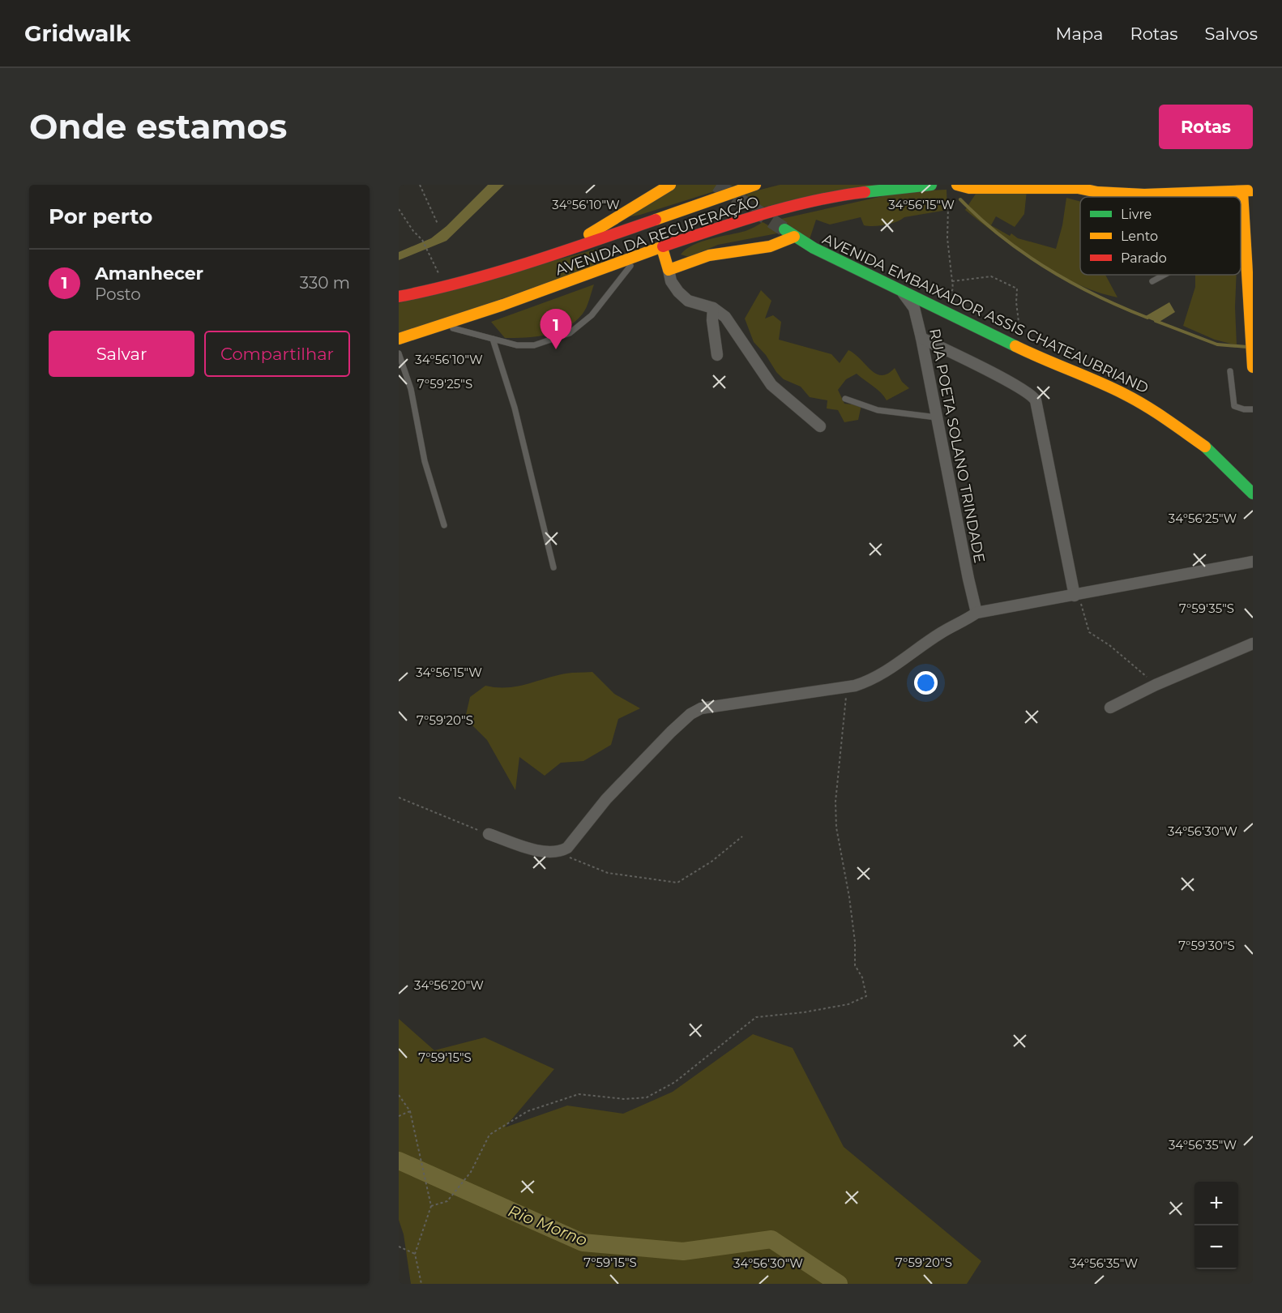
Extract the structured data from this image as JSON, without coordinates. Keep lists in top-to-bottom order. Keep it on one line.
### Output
{"streets":{"main road":["AVENIDA DA RECUPERAÇÃO","AVENIDA EMBAIXADOR ASSIS CHATEAUBRIAND"],"street":["RUA POETA SOLANO TRINDADE"]},"crossings":[["AVENIDA EMBAIXADOR ASSIS CHATEAUBRIAND","RUA POETA SOLANO TRINDADE"]],"water":["Rio Morno"],"legend":["Livre","Lento","Parado"],"page":{"header":"Gridwalk","nav":["Mapa","Rotas","Salvos"],"buttons":["Rotas",["Salvar","Compartilhar"]],"title":"Onde estamos","heading":"Por perto","list":[{"mark":"1","name":"Amanhecer","note":"Posto","value":"330 m"}],"pins":"1","map_buttons":["+","−"]},"coordinates":["34°56'10\"W","34°56'15\"W","7°59'25\"S","34°56'25\"W","7°59'35\"S","7°59'20\"S","34°56'30\"W","7°59'30\"S","34°56'20\"W","7°59'15\"S","34°56'35\"W"]}
